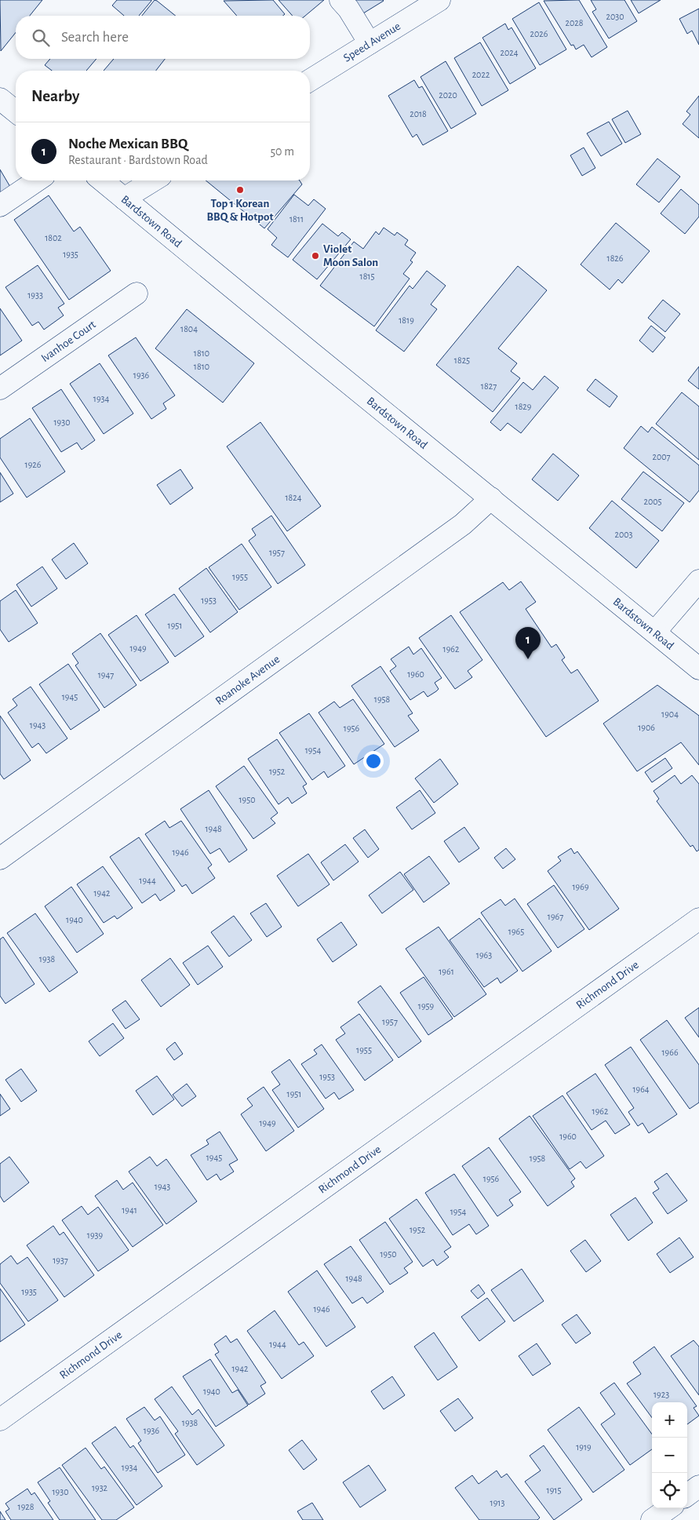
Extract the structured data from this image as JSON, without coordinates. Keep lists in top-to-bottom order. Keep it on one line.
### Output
{"streets":{"street":["Speed Avenue","Bardstown Road","Ivanhoe Court","Roanoke Avenue","Richmond Drive"]},"crossings":[["Bardstown Road","Roanoke Avenue"]],"places":["Top 1 Korean BBQ & Hotpot","Violet Moon Salon"],"house_numbers":["2030","2028","2026","2024","2022","2020","2018","1811","1802","1935","1826","1815","1933","1819","1804","1810","1825","1810","1936","1827","1934","1829","1930","2007","1926","1824","2005","2003","1957","1955","1953","1951","1949","1962","1960","1947","1945","1958","1904","1943","1906","1956","1954","1952","1950","1948","1946","1944","1969","1942","1967","1940","1965","1963","1938","1961","1959","1957","1955","1966","1953","1964","1951","1962","1949","1960","1945","1958","1956","1943","1941","1954","1952","1939","1950","1937","1948","1935","1946","1944","1942","1940","1923","1938","1936","1919","1934","1932","1915","1930","1913","1928"],"page":{"search":"Search here","heading":"Nearby","list":[{"mark":"1","name":"Noche Mexican BBQ","note":"Restaurant · Bardstown Road","value":"50 m"}],"pins":"1","map_buttons":["+","−"]}}
